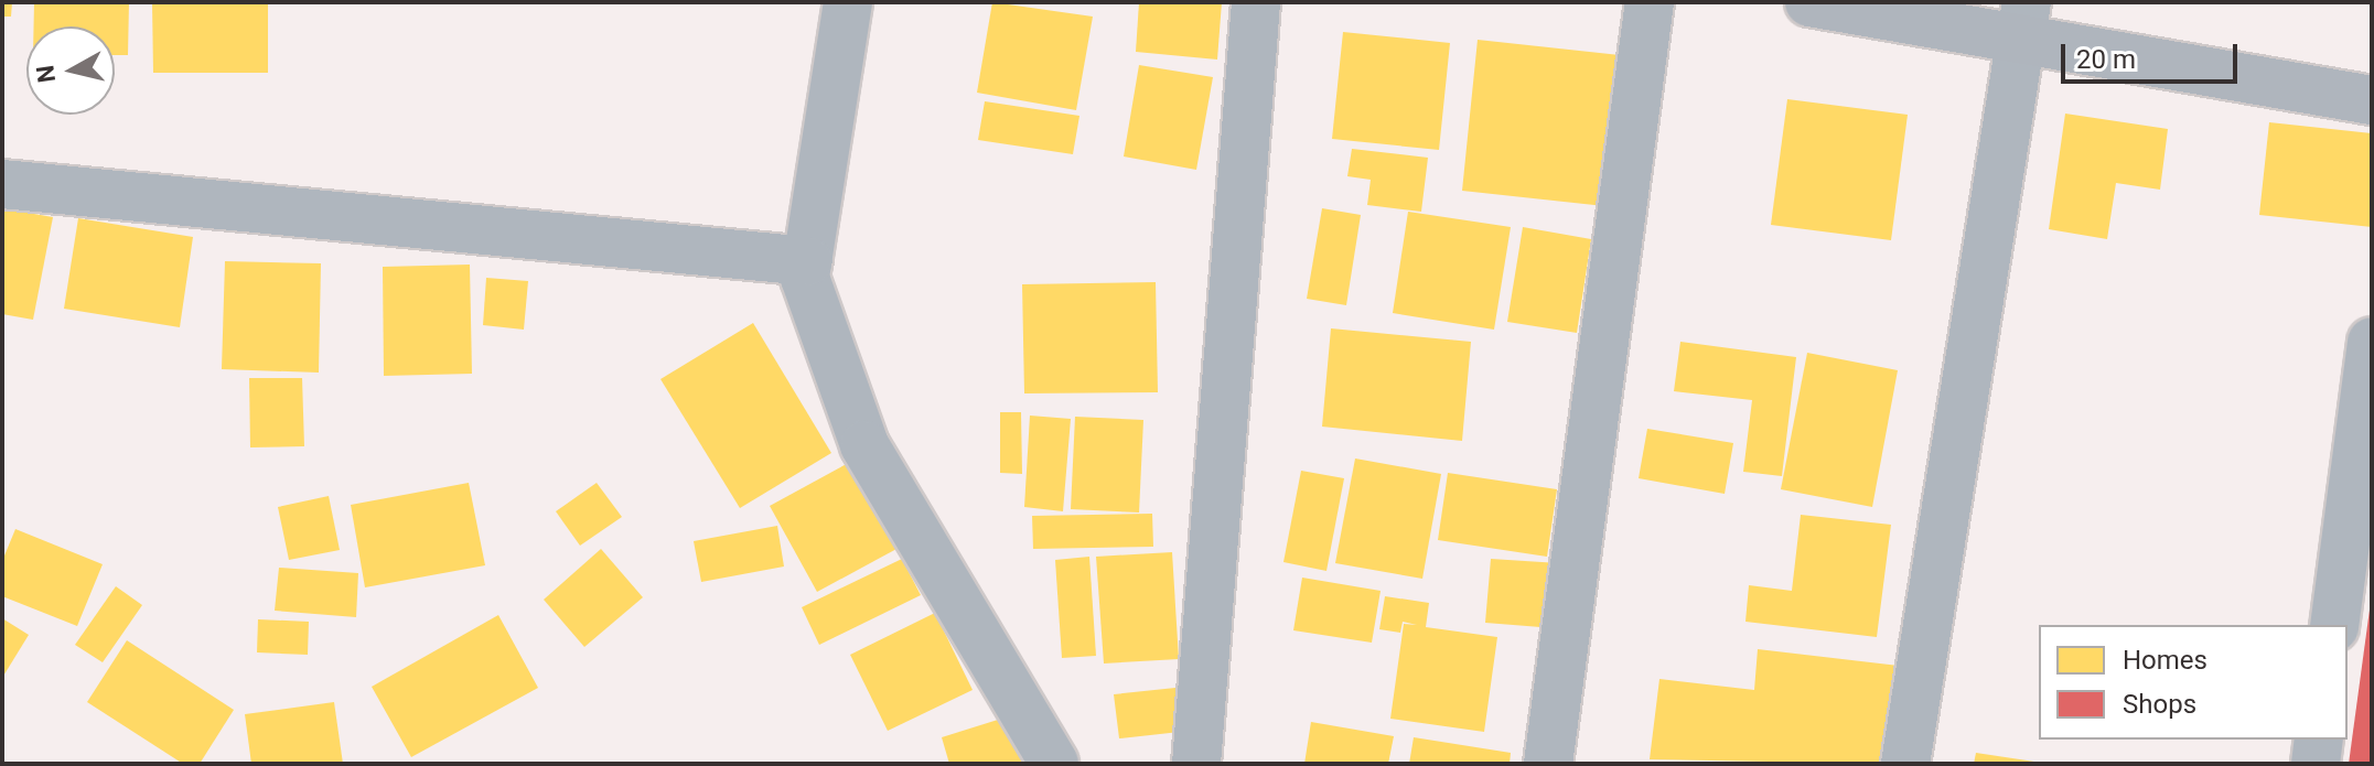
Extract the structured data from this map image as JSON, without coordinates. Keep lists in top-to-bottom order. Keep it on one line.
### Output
{"legend":["Homes","Shops"],"scale_bar":"20 m","north":"left"}
